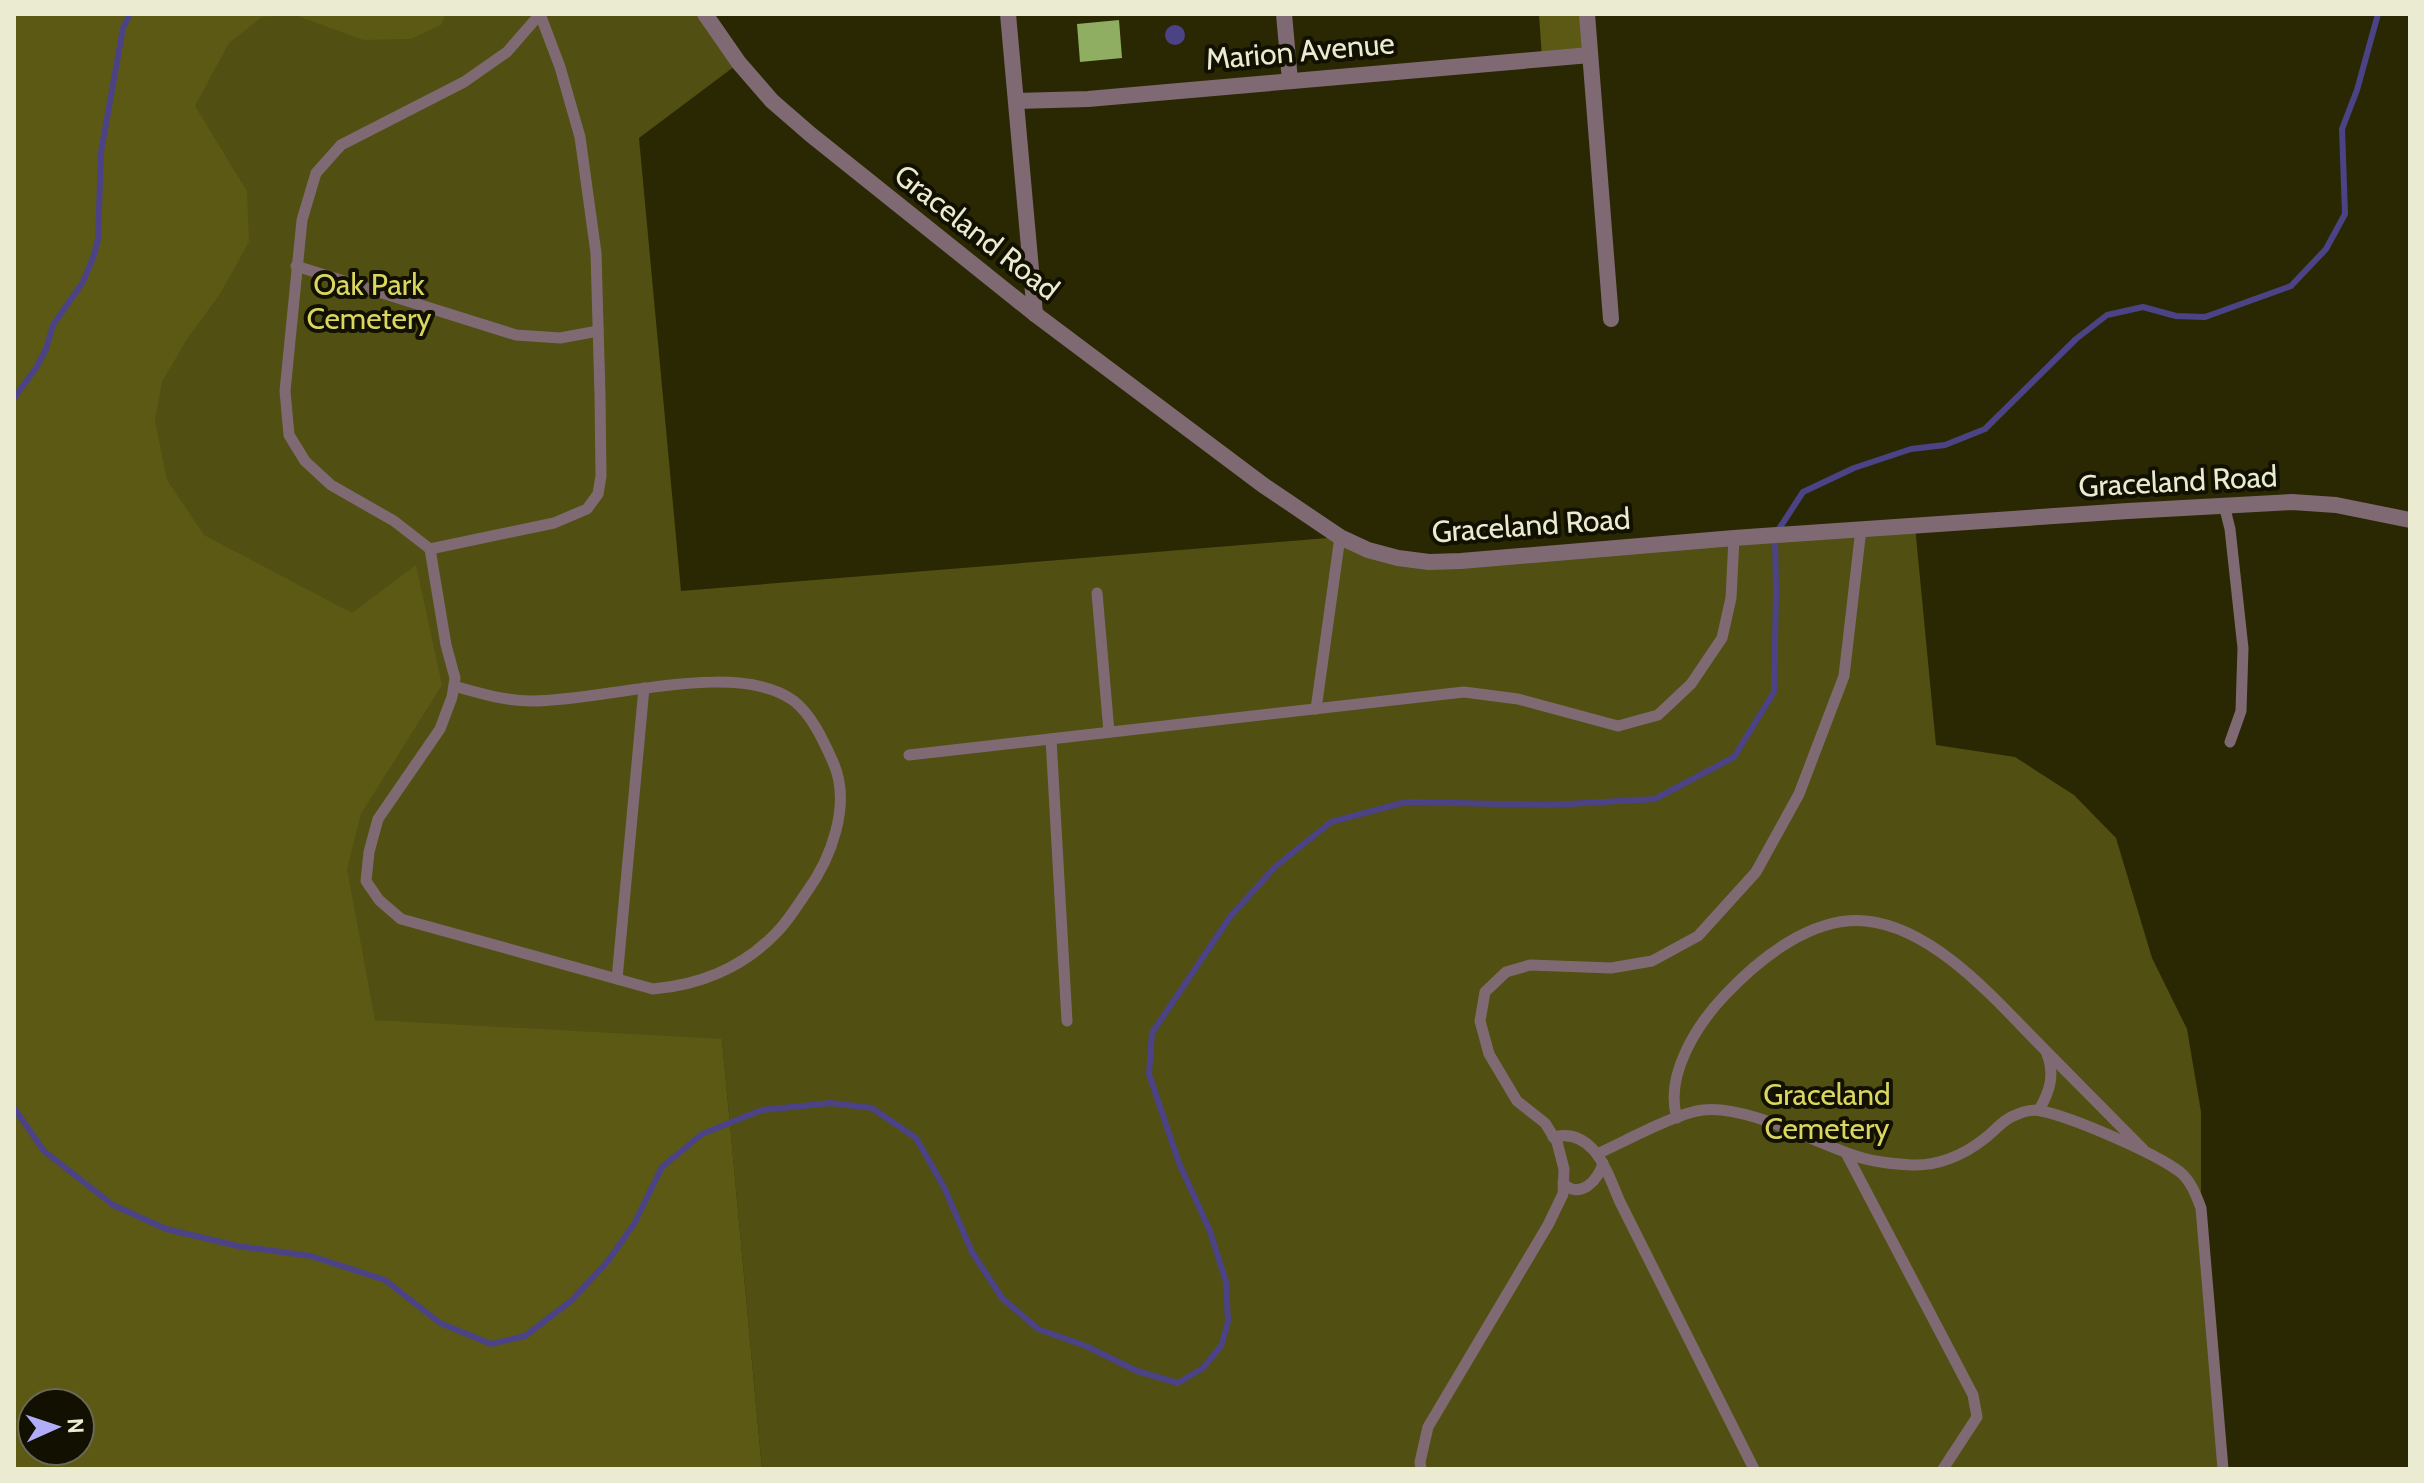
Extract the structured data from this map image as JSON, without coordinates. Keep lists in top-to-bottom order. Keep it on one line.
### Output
{"streets":{"street":["Marion Avenue","Graceland Road"]},"parks":["Oak Park Cemetery","Graceland Cemetery"],"north":"right"}
